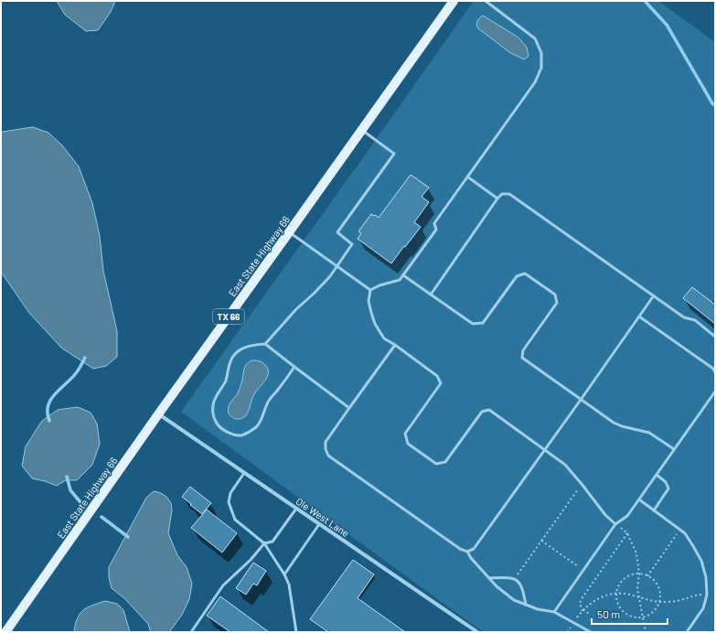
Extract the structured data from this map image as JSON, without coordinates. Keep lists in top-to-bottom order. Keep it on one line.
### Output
{"streets":{"main road":["East State Highway 66","TX 66"],"street":["Ole West Lane"]},"crossings":[["East State Highway 66","Ole West Lane"]],"scale_bar":"50 m"}
